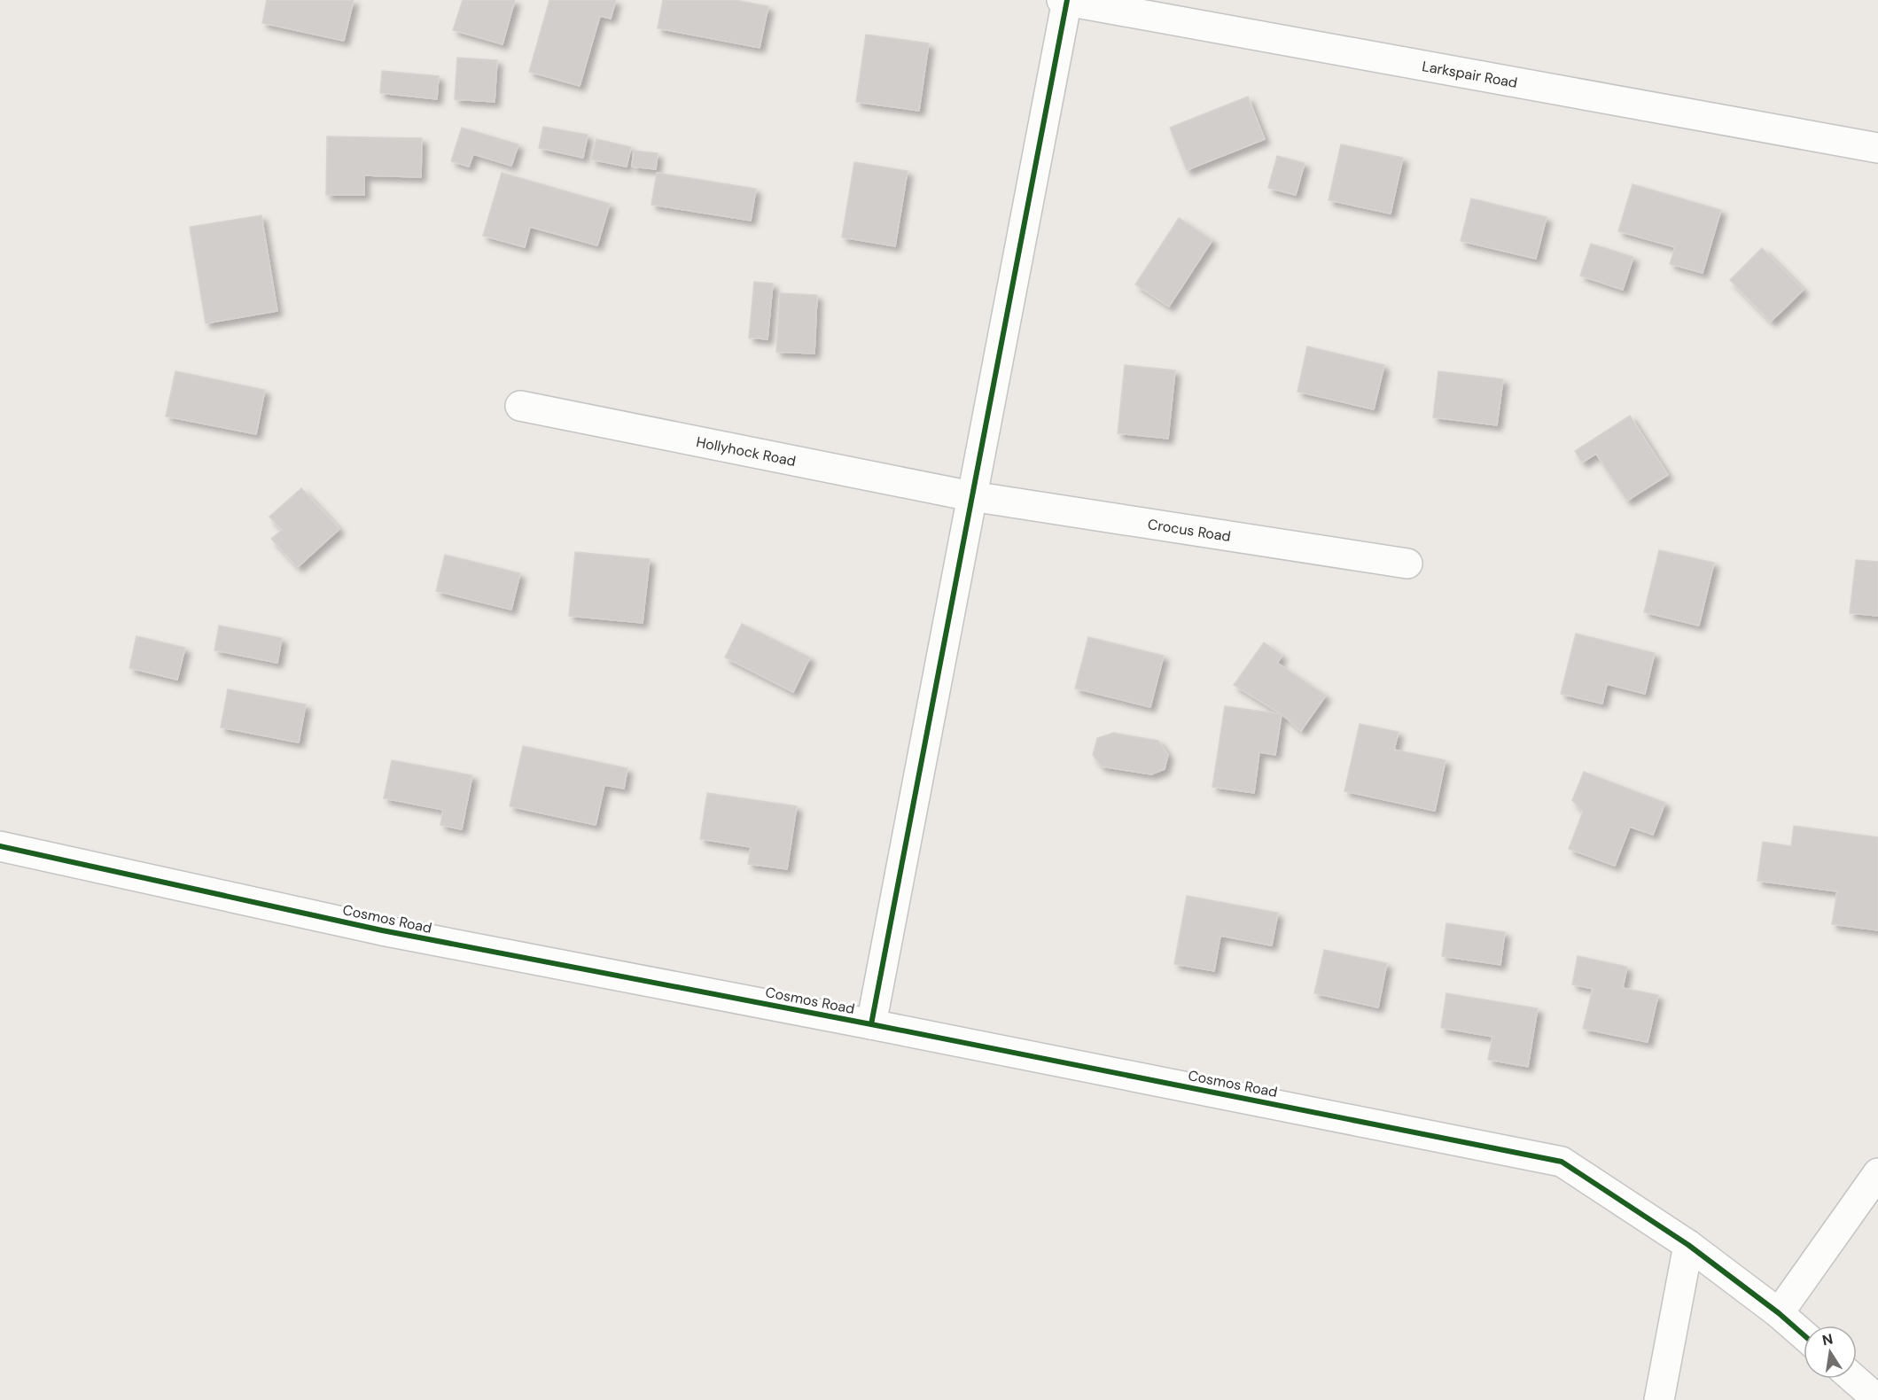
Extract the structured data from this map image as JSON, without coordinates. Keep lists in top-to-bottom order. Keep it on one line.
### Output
{"streets":{"street":["Larkspair Road","Hollyhock Road","Crocus Road","Cosmos Road"]},"crossings":[["Hollyhock Road","Crocus Road"]],"north":"top"}
